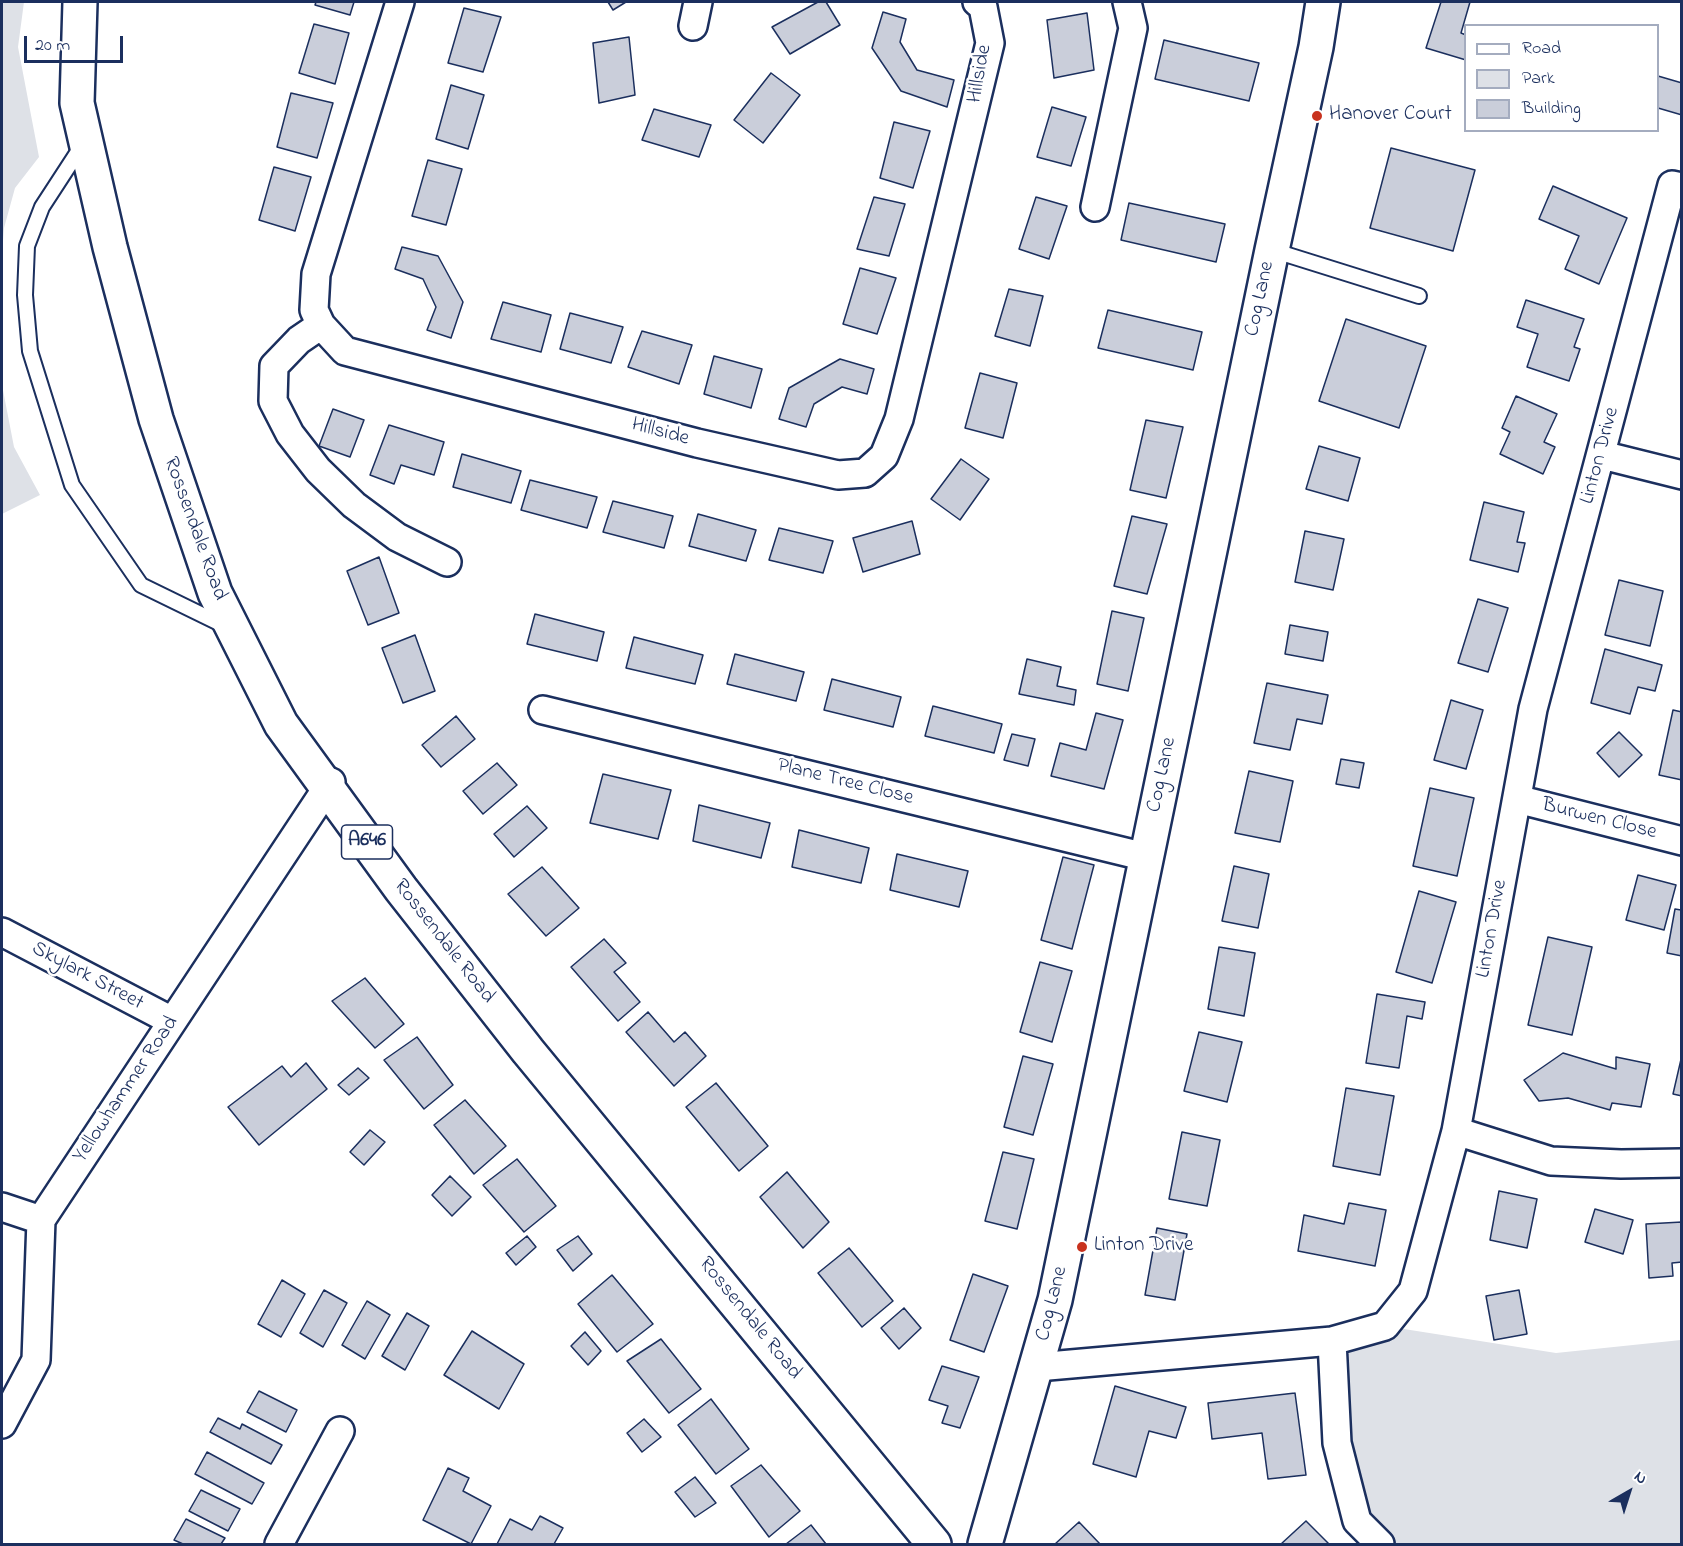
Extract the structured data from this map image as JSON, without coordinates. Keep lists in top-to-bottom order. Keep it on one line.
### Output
{"streets":{"main road":["Cog Lane","Rossendale Road","A646"],"street":["Hillside","Linton Drive","Plane Tree Close","Burwen Close","Skylark Street","Yellowhammer Road"]},"crossings":[["Cog Lane","Linton Drive"],["Cog Lane","Plane Tree Close"],["Linton Drive","Burwen Close"],["Rossendale Road","Yellowhammer Road"],["Skylark Street","Yellowhammer Road"]],"places":["Hanover Court","Linton Drive"],"legend":["Road","Park","Building"],"scale_bar":"20 m","north":"top right"}
